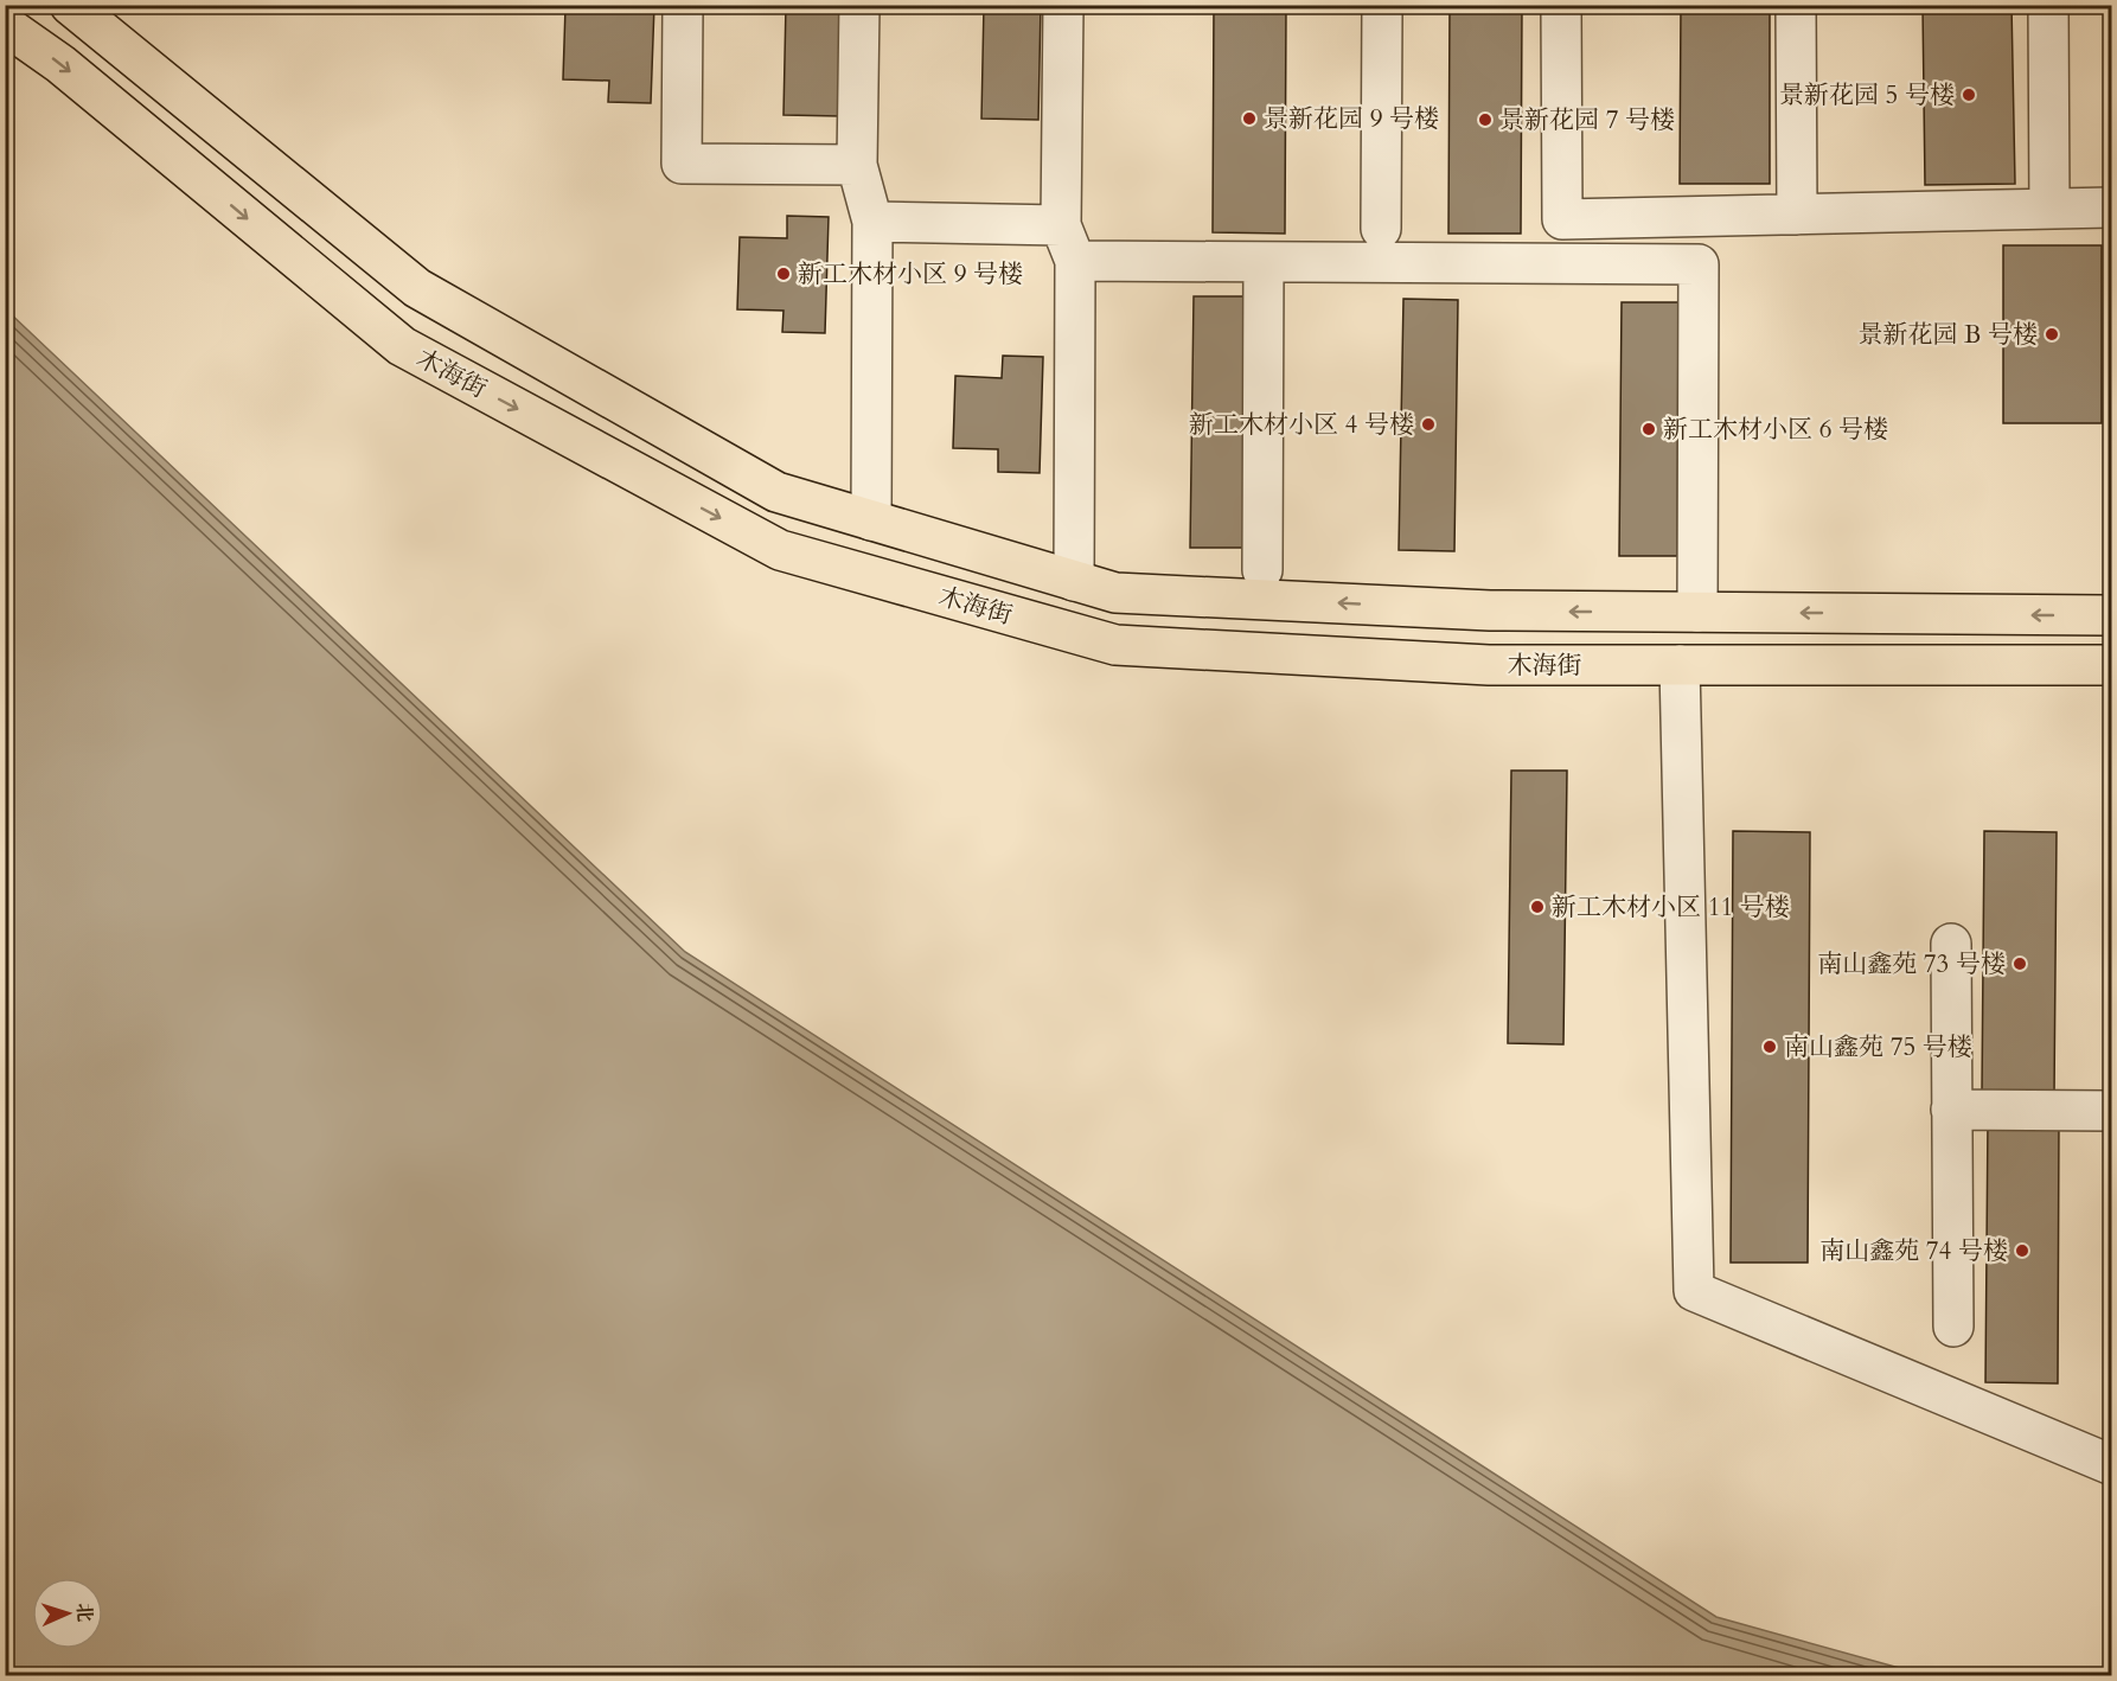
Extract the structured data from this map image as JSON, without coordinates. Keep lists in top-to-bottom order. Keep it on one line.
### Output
{"streets":{"main road":["木海街"]},"places":["景新花园 5 号楼","景新花园 9 号楼","景新花园 7 号楼","新工木材小区 9 号楼","景新花园 B 号楼","新工木材小区 4 号楼","新工木材小区 6 号楼","新工木材小区 11 号楼","南山鑫苑 73 号楼","南山鑫苑 75 号楼","南山鑫苑 74 号楼"],"north":"right"}
